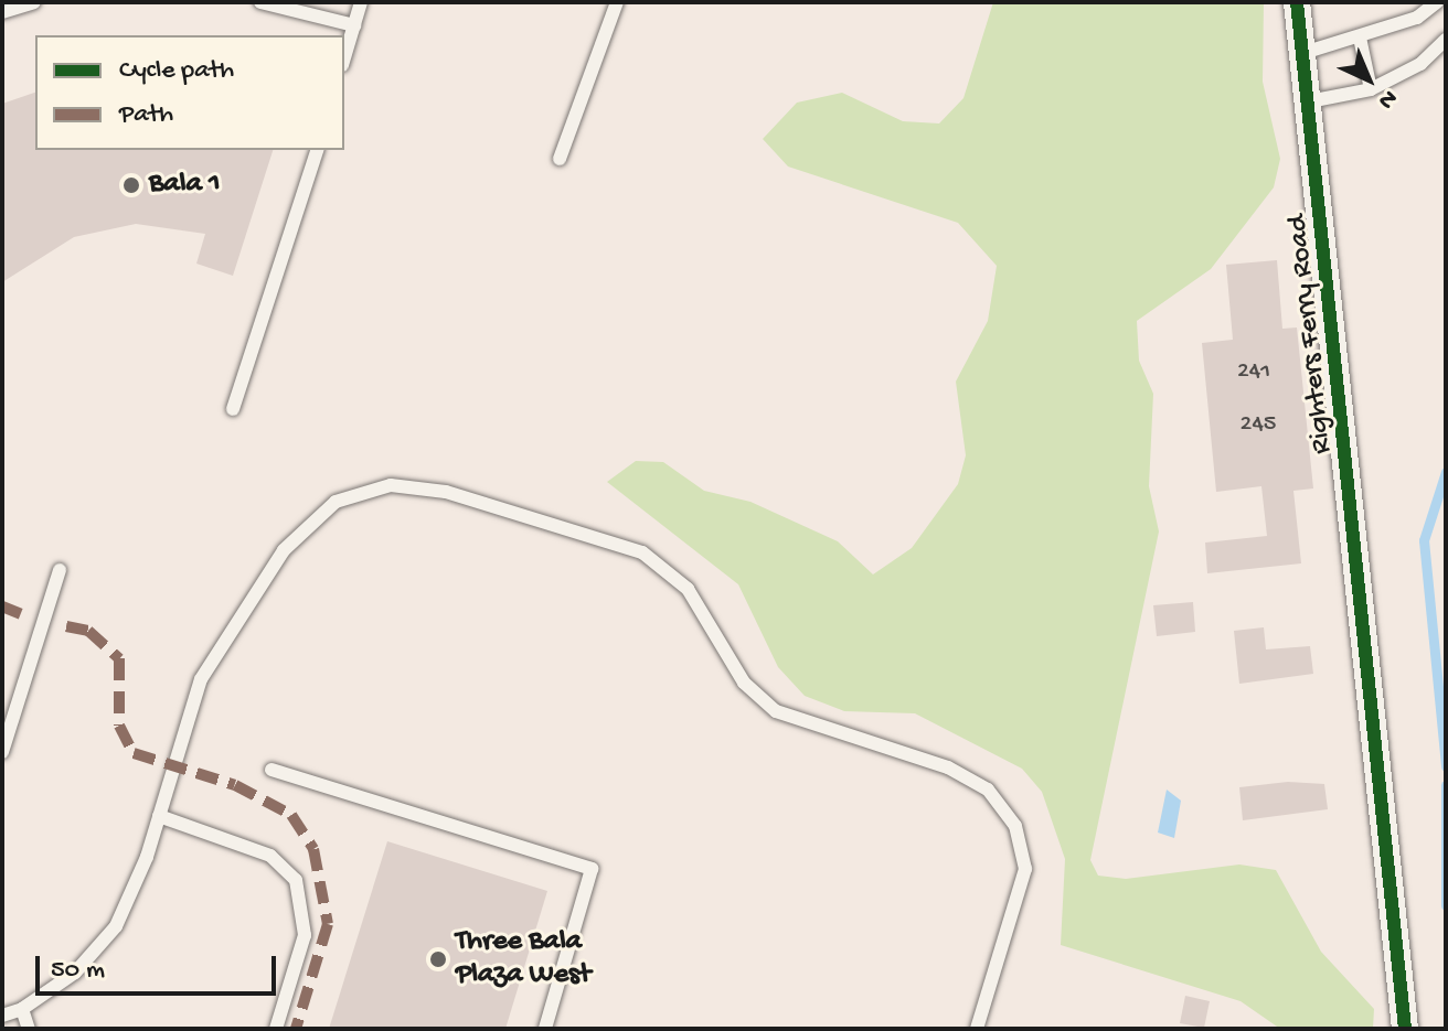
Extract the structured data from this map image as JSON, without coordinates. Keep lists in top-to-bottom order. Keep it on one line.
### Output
{"streets":{"street":["Righters Ferry Road"]},"places":["Bala 1","Three Bala Plaza West"],"house_numbers":["241","245"],"legend":["Cycle path","Path"],"scale_bar":"50 m","north":"bottom right"}
